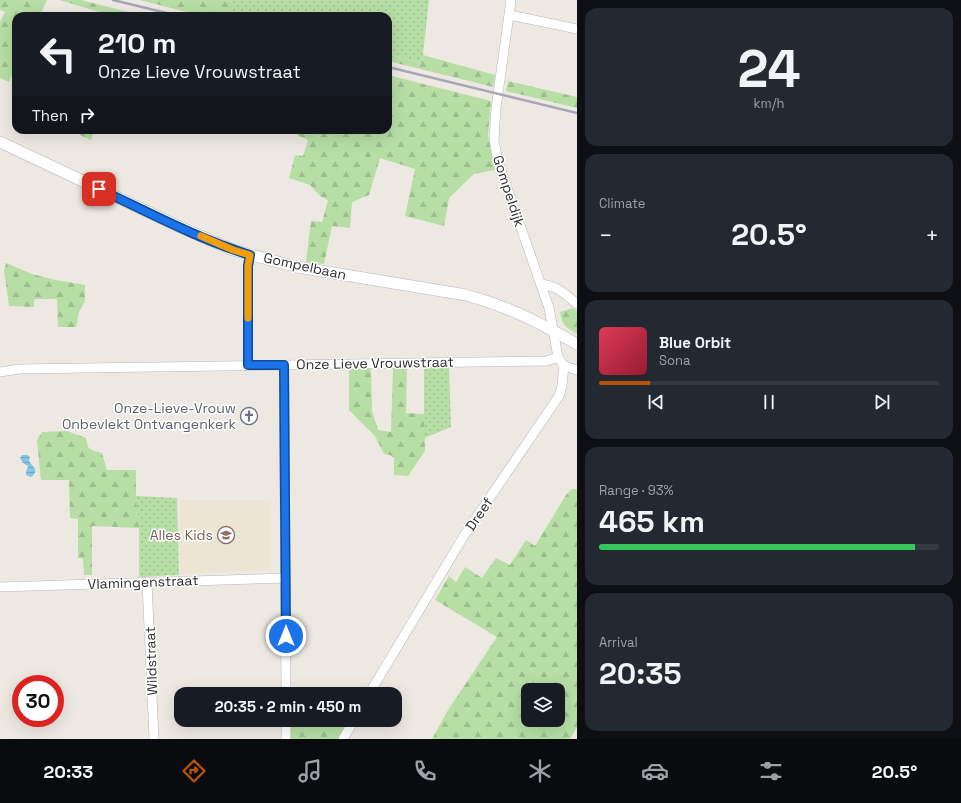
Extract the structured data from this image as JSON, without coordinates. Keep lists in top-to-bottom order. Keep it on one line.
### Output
{"streets":{"street":["Gompeldijk","Gompelbaan","Onze Lieve Vrouwstraat","Dreef","Vlamingenstraat","Wildstraat"]},"crossings":[["Gompeldijk","Gompelbaan"],["Vlamingenstraat","Wildstraat"]],"places":{"church":["Onze-Lieve-Vrouw Onbevlekt Ontvangenkerk"],"school or university":["Alles Kids"]},"page":{"tile":[["24","km/h"],"Climate",["Range · 93%","465 km"],["Arrival","20:35"]],"turn":["210 m","Onze Lieve Vrouwstraat"],"then":"Then","heat":["−","20.5°","+"],"song":["Blue Orbit","Sona"],"limit":"30","trip":"20:35 · 2 min · 450 m","tabs":["20:33","20.5°"]}}
